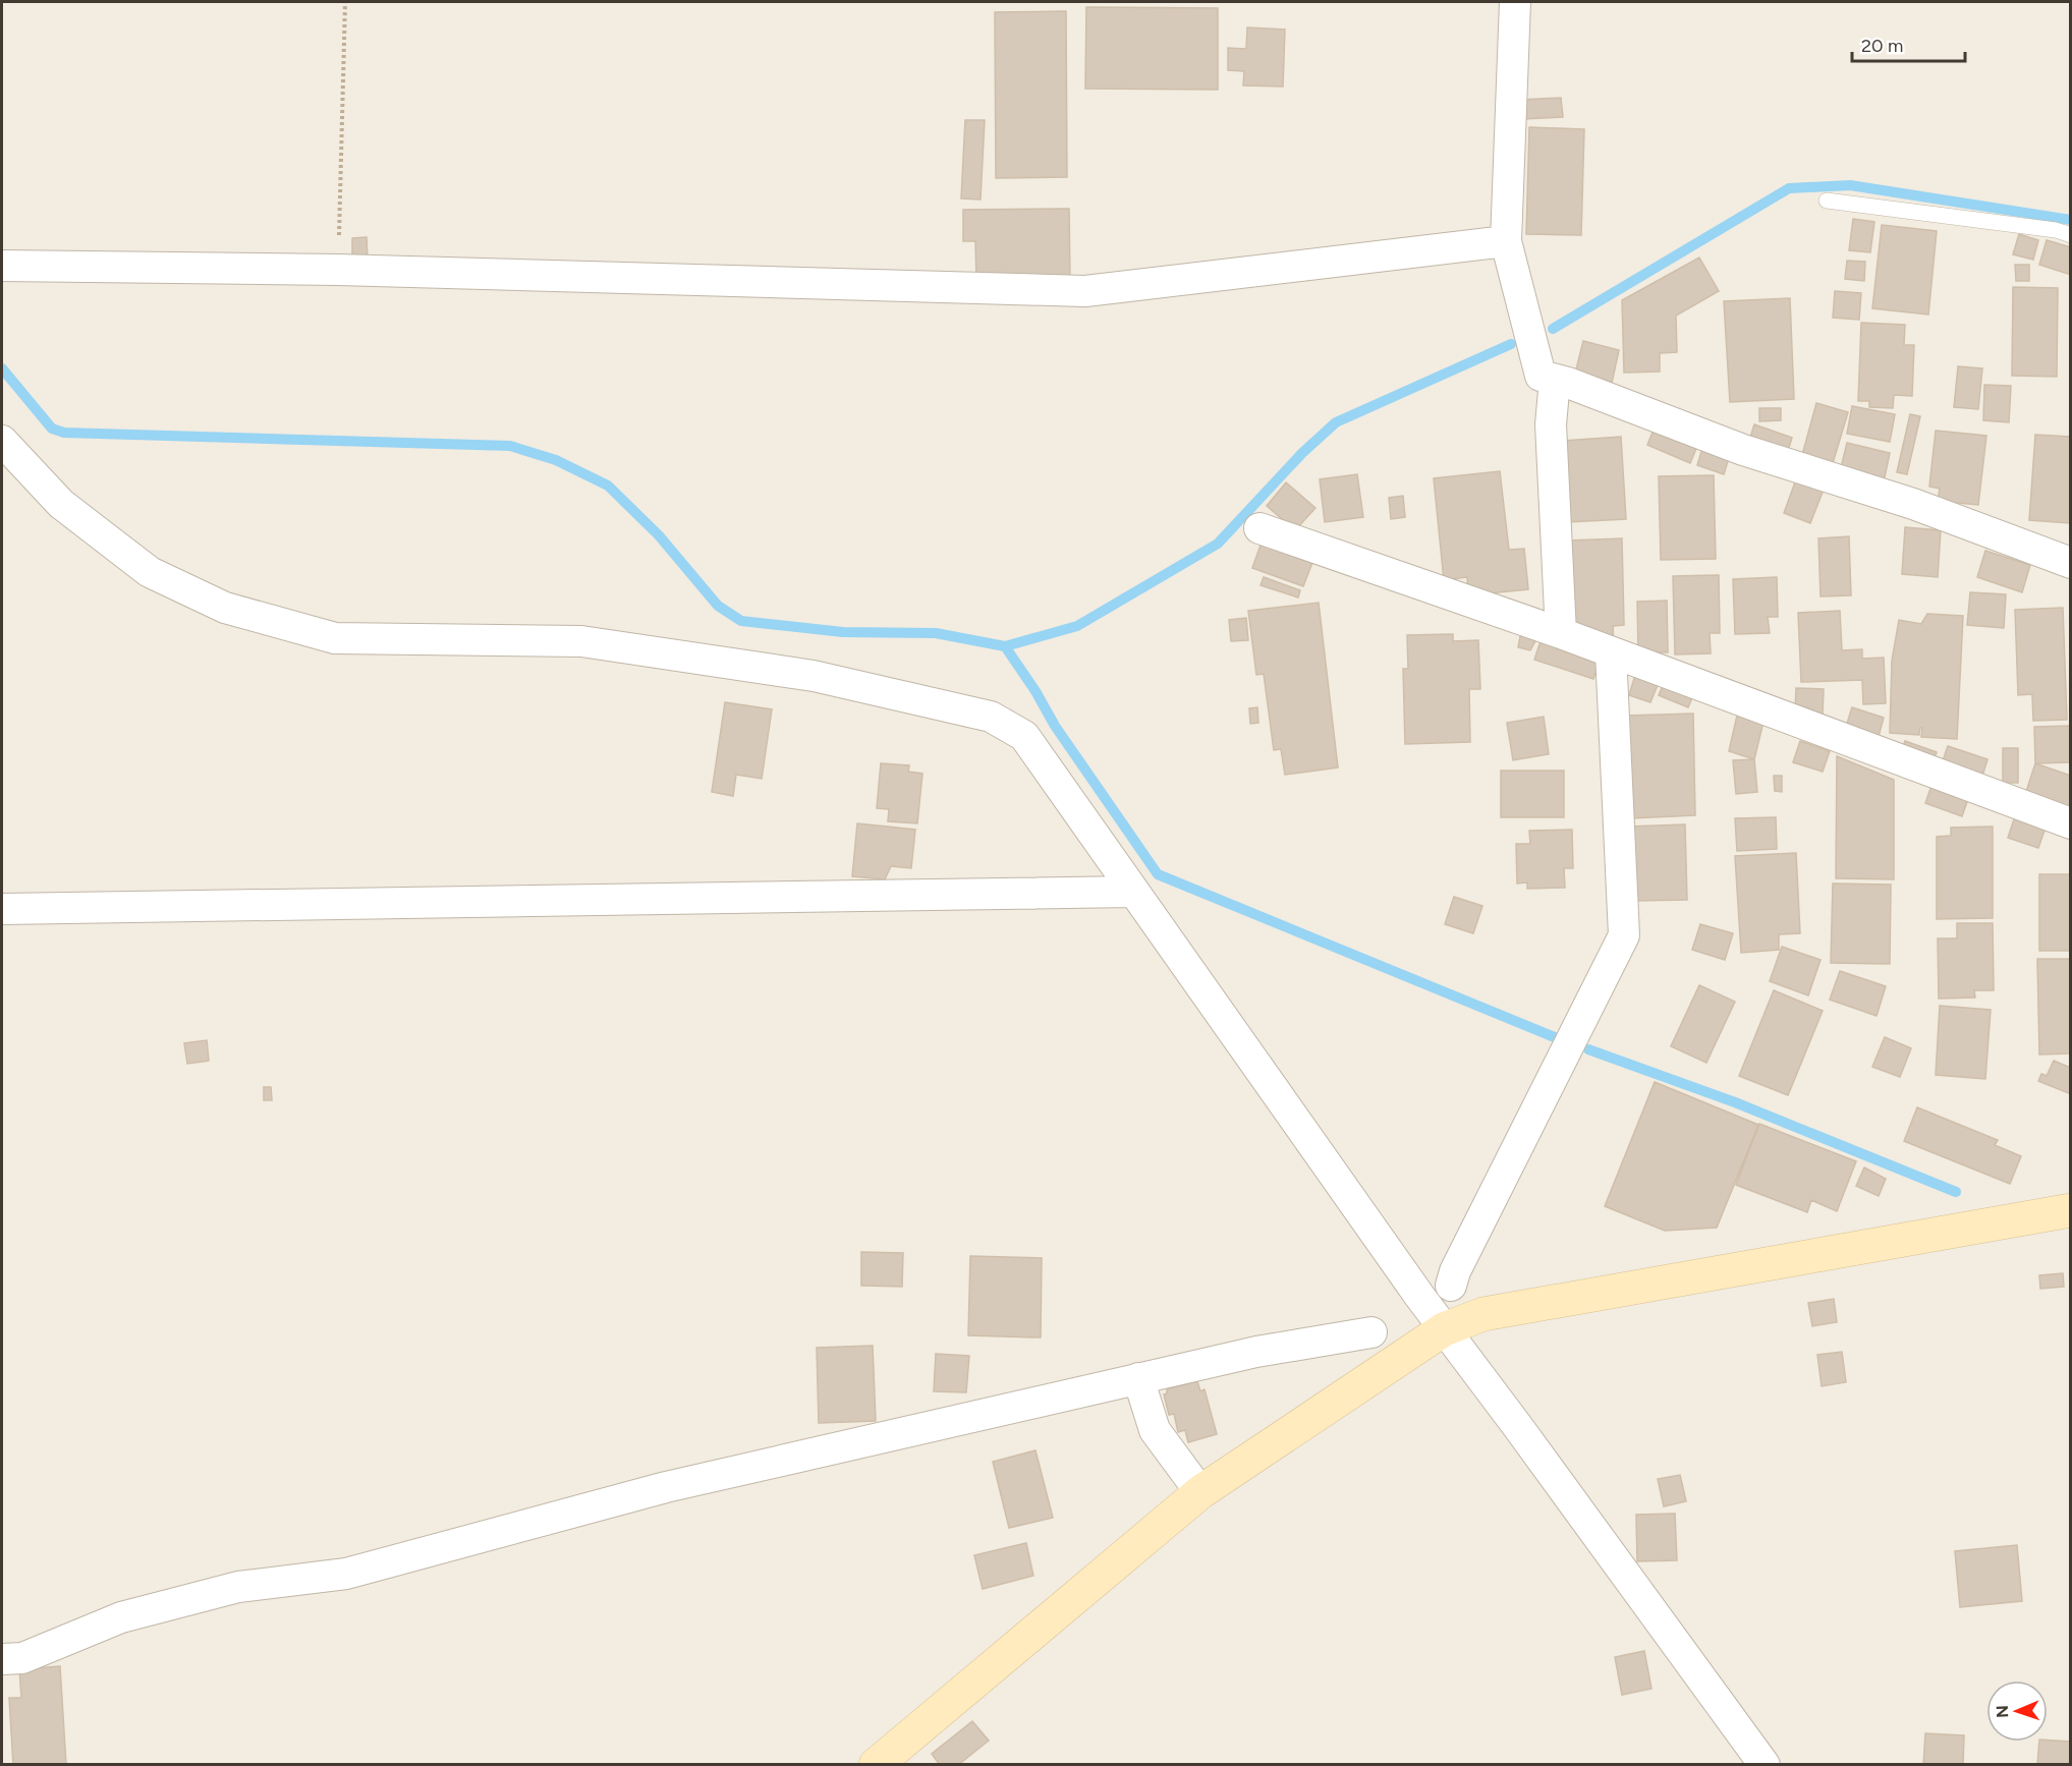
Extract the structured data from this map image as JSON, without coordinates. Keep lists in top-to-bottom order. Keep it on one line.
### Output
{"scale_bar":"20 m","north":"left"}
